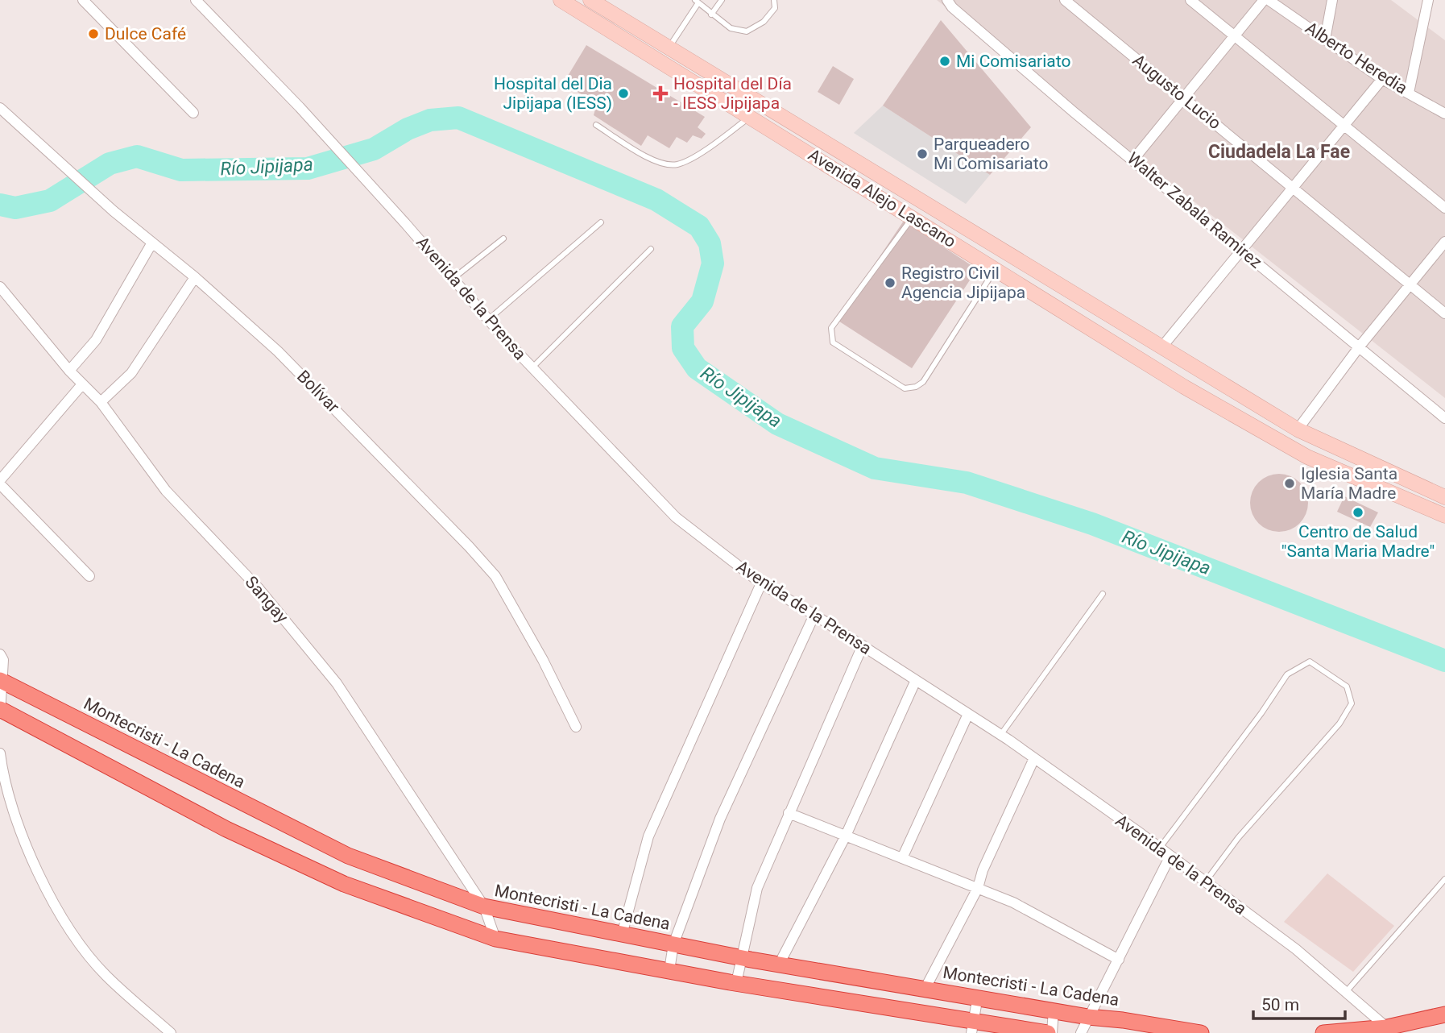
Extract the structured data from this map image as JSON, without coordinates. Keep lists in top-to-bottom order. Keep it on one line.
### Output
{"streets":{"highway":["Montecristi - La Cadena"],"main road":["Avenida Alejo Lascano"],"street":["Alberto Heredia","Augusto Lucio","Walter Zabala Ramirez","Avenida de la Prensa","Bolívar","Sangay"]},"crossings":[["Sangay","Montecristi - La Cadena"]],"districts":["Ciudadela La Fae"],"water":["Río Jipijapa"],"places":{"other":["Dulce Café","Mi Comisariato","Hospital del Dia Jipijapa (IESS)","Parqueadero Mi Comisariato","Registro Civil Agencia Jipijapa","Iglesia Santa María Madre","Centro de Salud \"Santa Maria Madre\""],"health":["Hospital del Día - IESS Jipijapa"]},"scale_bar":"50 m"}
